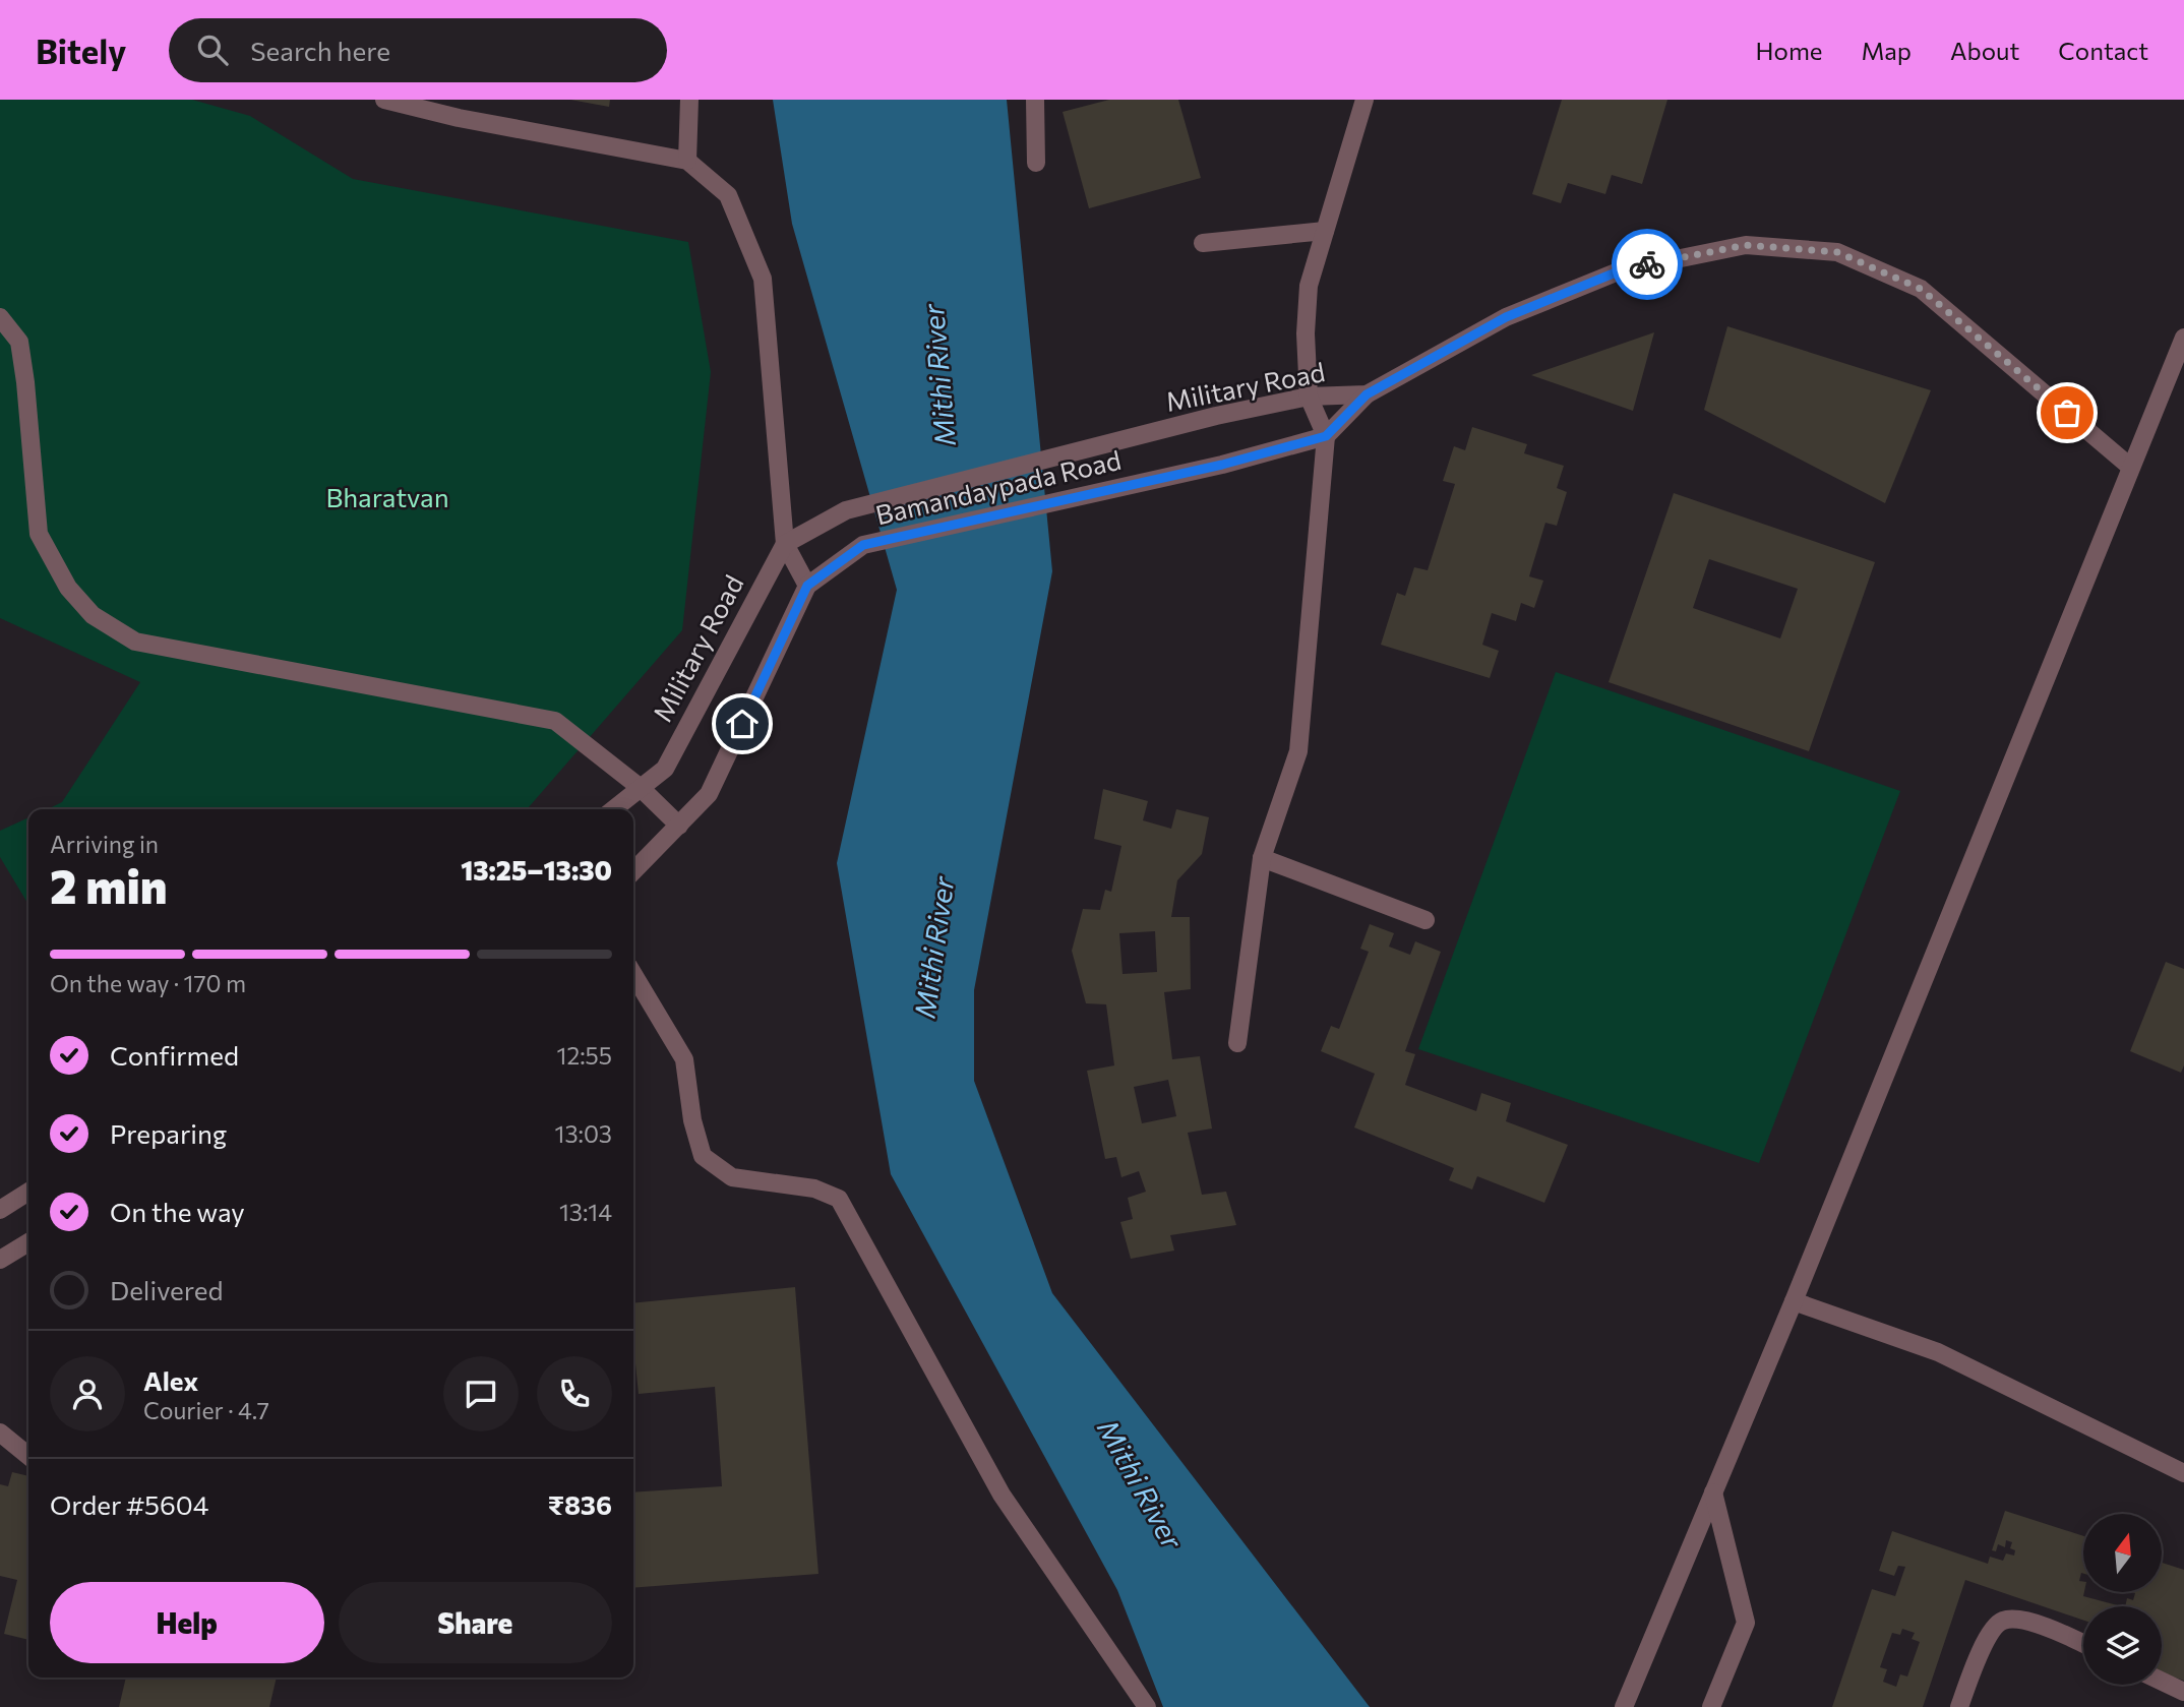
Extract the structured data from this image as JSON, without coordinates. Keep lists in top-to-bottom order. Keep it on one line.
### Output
{"streets":{"street":["Military Road","Bamandaypada Road"]},"water":["Mithi River"],"parks":["Bharatvan"],"north":"top","page":{"header":"Bitely","search":"Search here","nav":["Home","Map","About","Contact"],"heading":["2 min","Arriving in","13:25–13:30"],"panel":["Alex","Courier · 4.7","Order #5604","₹836"],"bar":"On the way · 170 m","list":[["Confirmed","12:55"],["Preparing","13:03"],["On the way","13:14"],"Delivered"],"buttons":["Help","Share"]}}
